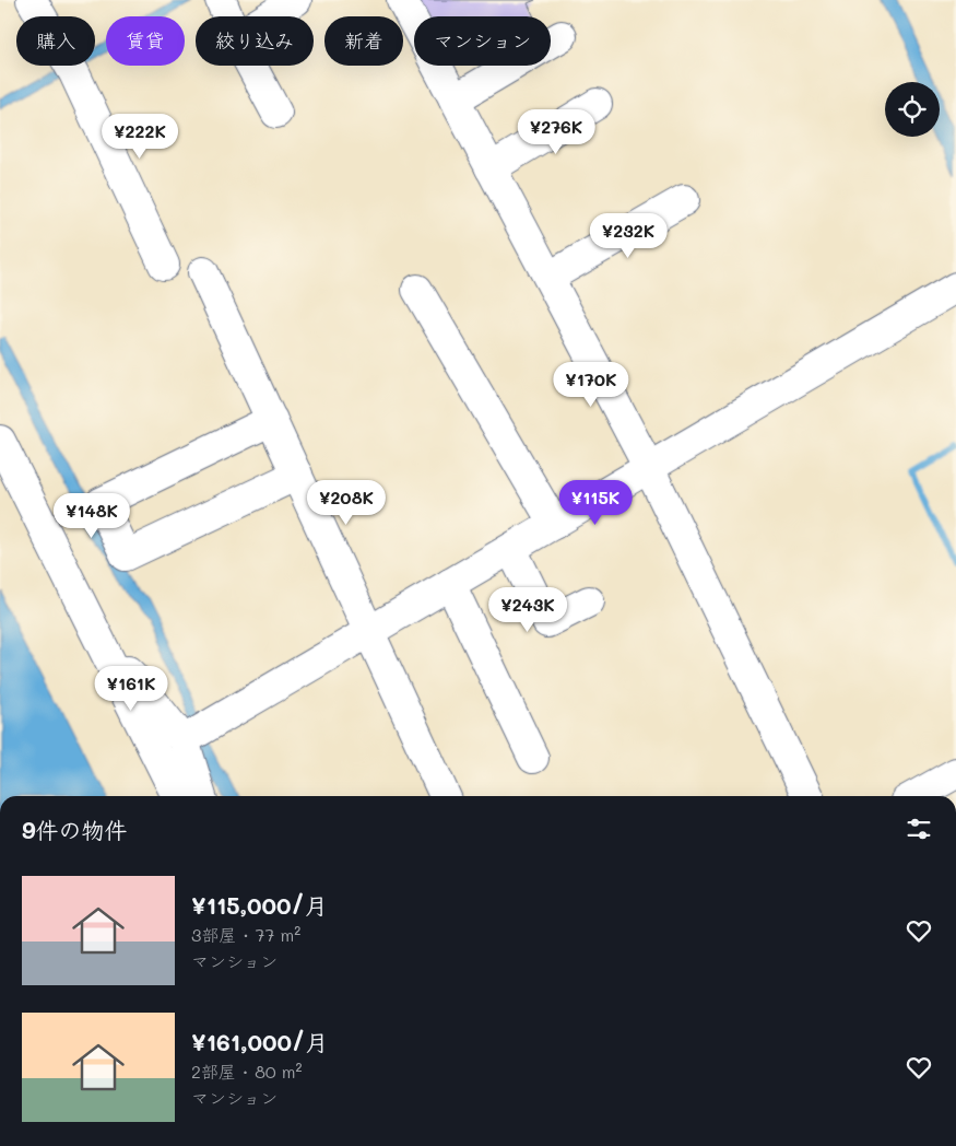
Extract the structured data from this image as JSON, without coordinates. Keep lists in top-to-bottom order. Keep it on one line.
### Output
{"page":{"chip":["購入","賃貸","絞り込み","新着","マンション"],"price":["¥276K","¥222K","¥232K","¥170K","¥208K","¥115K","¥148K","¥243K","¥161K"],"heading":"9件の物件","list":[{"name":"¥115,000/月","note":"3部屋 · 77 m² · マンション"},{"name":"¥161,000/月","note":"2部屋 · 80 m² · マンション"}]}}
